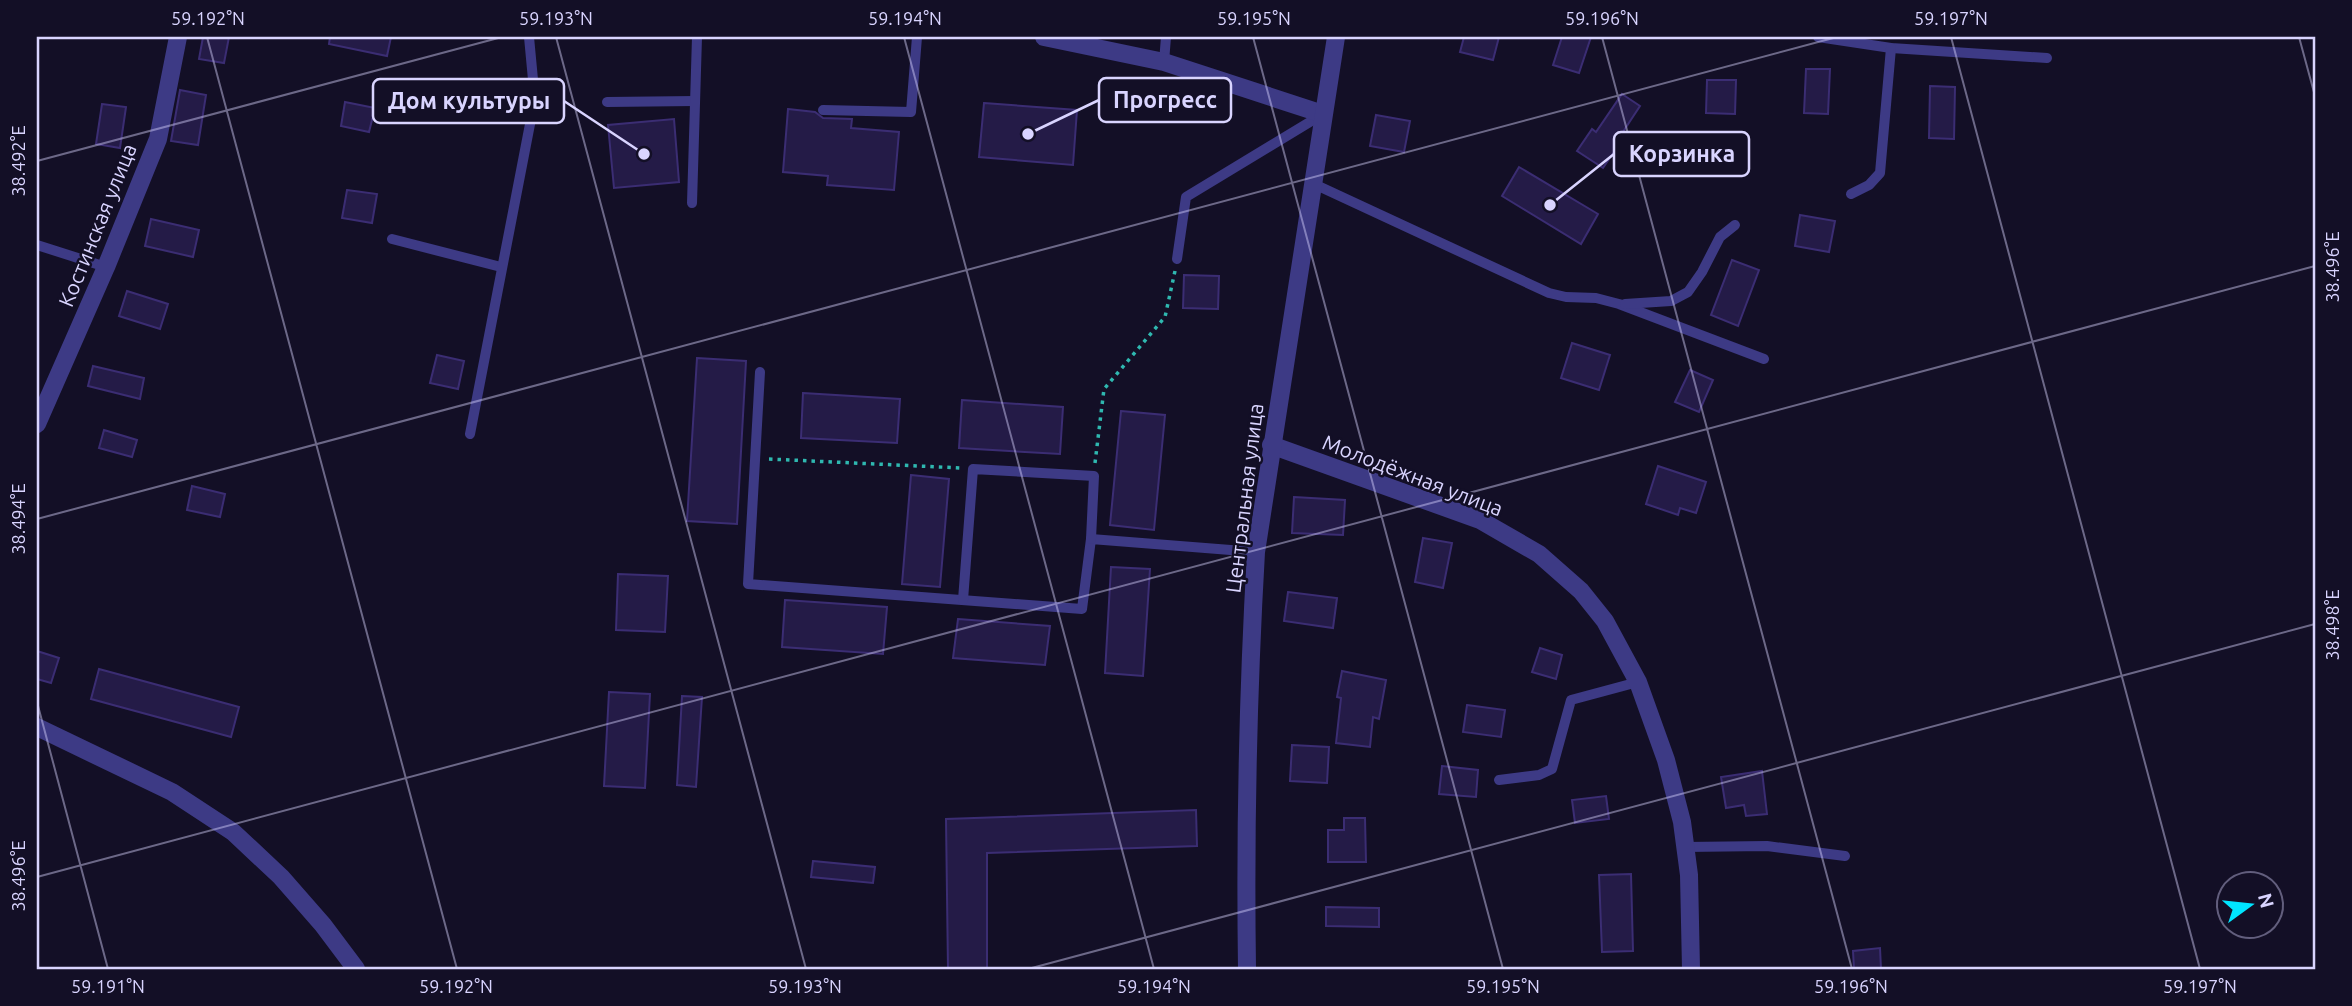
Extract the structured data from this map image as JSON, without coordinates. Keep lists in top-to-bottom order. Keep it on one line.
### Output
{"streets":{"street":["Костинская улица","Молодёжная улица","Центральная улица"]},"crossings":[["Молодёжная улица","Центральная улица"]],"places":["Прогресс","Дом культуры","Корзинка"],"north":"right","coordinates":["59.192°N","59.193°N","59.194°N","59.195°N","59.196°N","59.197°N","38.492°E","38.496°E","38.494°E","38.498°E","59.191°N"]}
